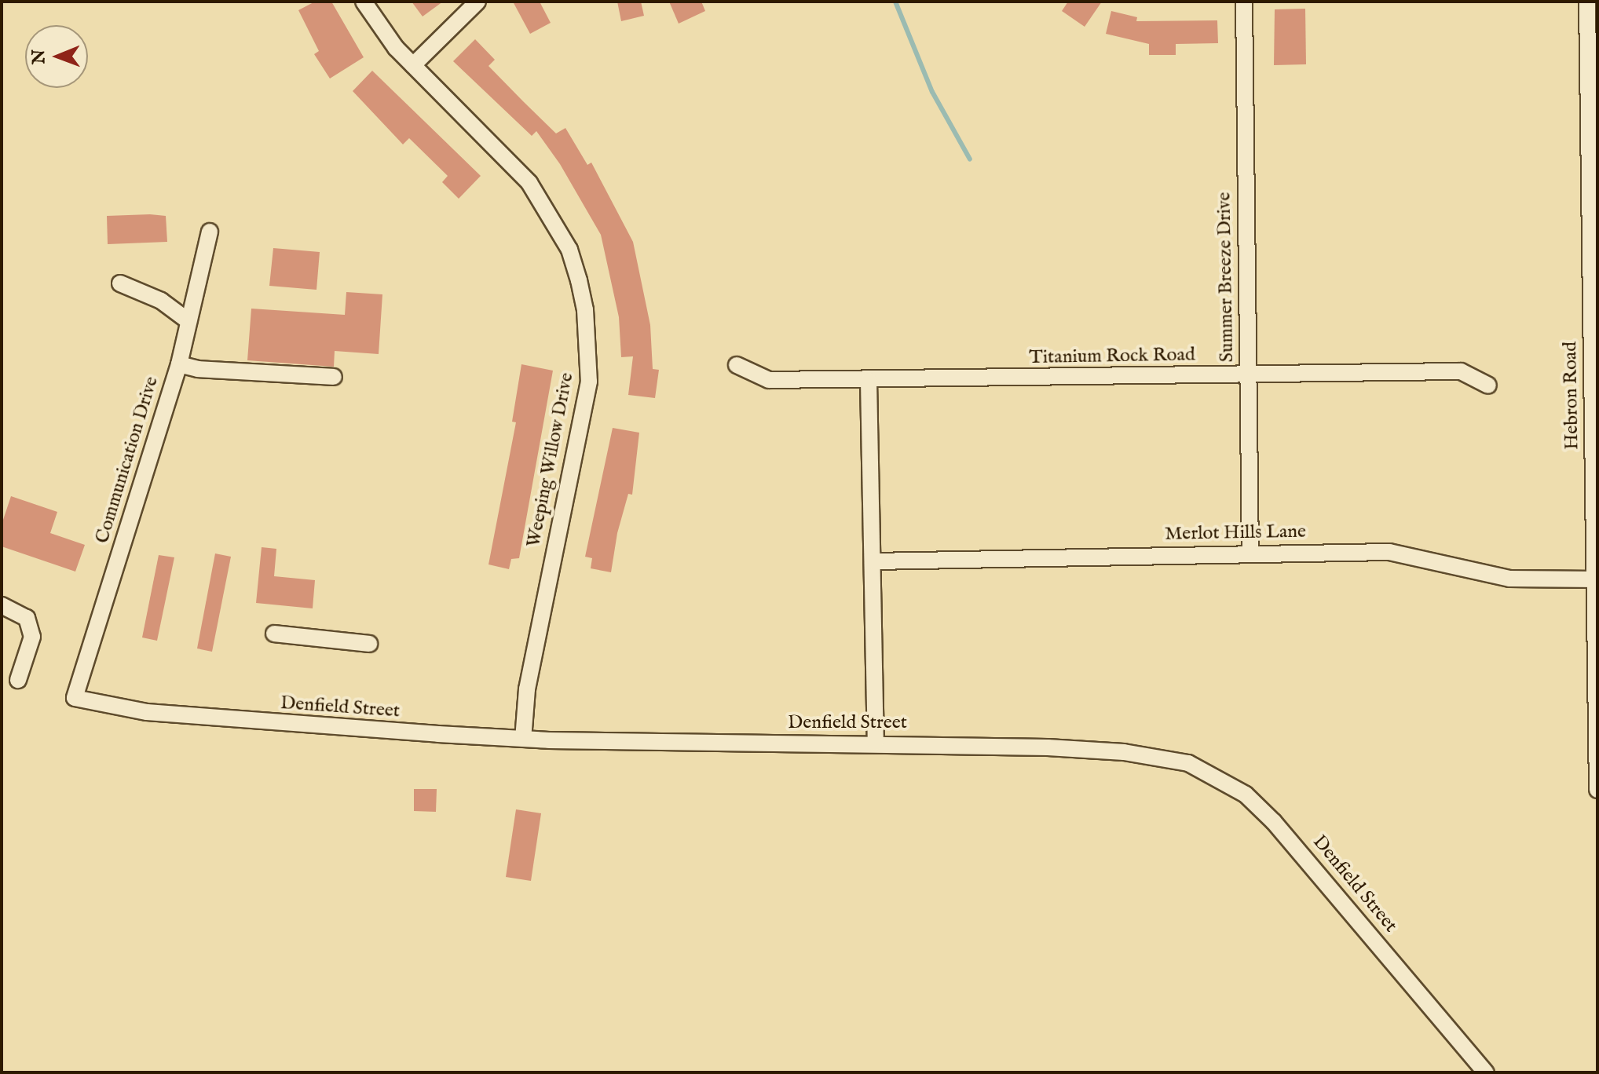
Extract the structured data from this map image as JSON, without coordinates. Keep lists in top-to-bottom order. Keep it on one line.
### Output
{"streets":{"street":["Summer Breeze Drive","Titanium Rock Road","Hebron Road","Communication Drive","Weeping Willow Drive","Merlot Hills Lane","Denfield Street"]},"crossings":[["Summer Breeze Drive","Titanium Rock Road"],["Summer Breeze Drive","Merlot Hills Lane"],["Hebron Road","Merlot Hills Lane"],["Communication Drive","Denfield Street"],["Weeping Willow Drive","Denfield Street"]],"north":"left"}
